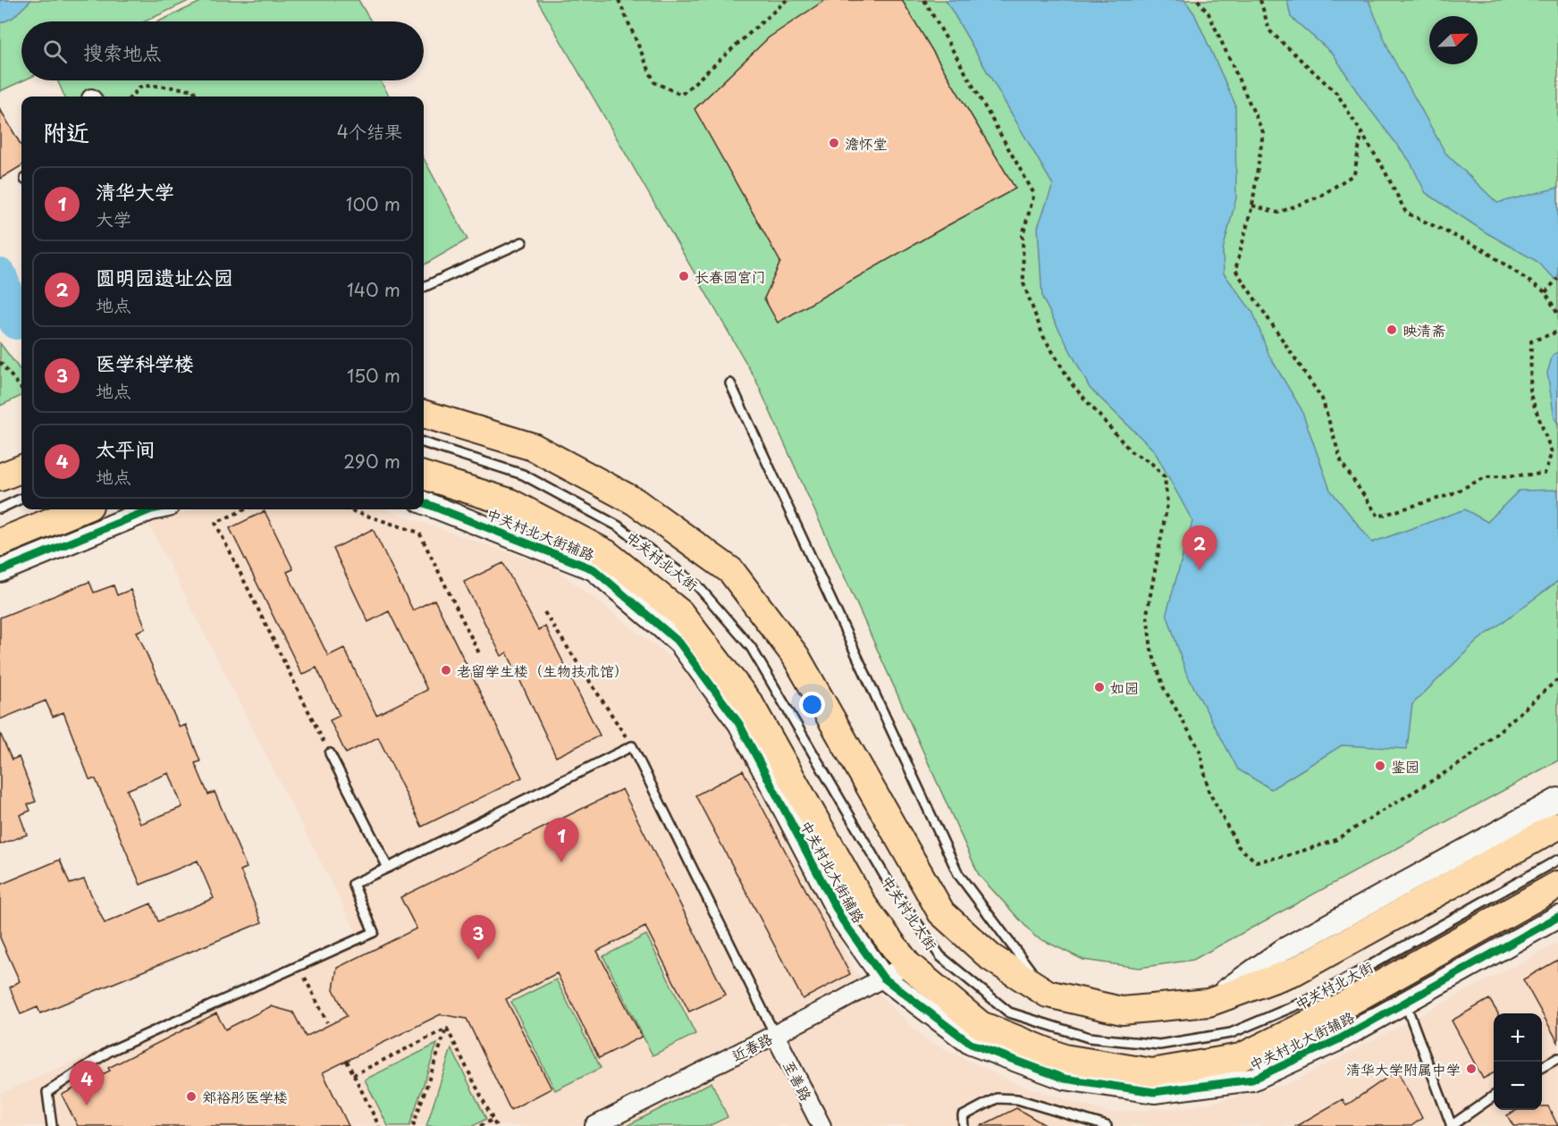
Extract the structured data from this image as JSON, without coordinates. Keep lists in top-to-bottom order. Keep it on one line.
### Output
{"streets":{"main road":["中关村北大街"],"street":["中关村北大街辅路","近春路","至善路"]},"crossings":[["中关村北大街辅路","近春路"],["中关村北大街","近春路"],["近春路","至善路"]],"places":["澹怀堂","长春园宫门","映清斋","老留学生楼（生物技术馆）","如园","鉴园","清华大学附属中学","郑裕彤医学楼"],"north":"top right","page":{"search":"搜索地点","heading":["附近","4个结果"],"list":[{"mark":"1","name":"清华大学","note":"大学","value":"100 m"},{"mark":"2","name":"圆明园遗址公园","note":"地点","value":"140 m"},{"mark":"3","name":"医学科学楼","note":"地点","value":"150 m"},{"mark":"4","name":"太平间","note":"地点","value":"290 m"}],"pins":["2","1","3","4"],"map_buttons":["+","−"]}}
